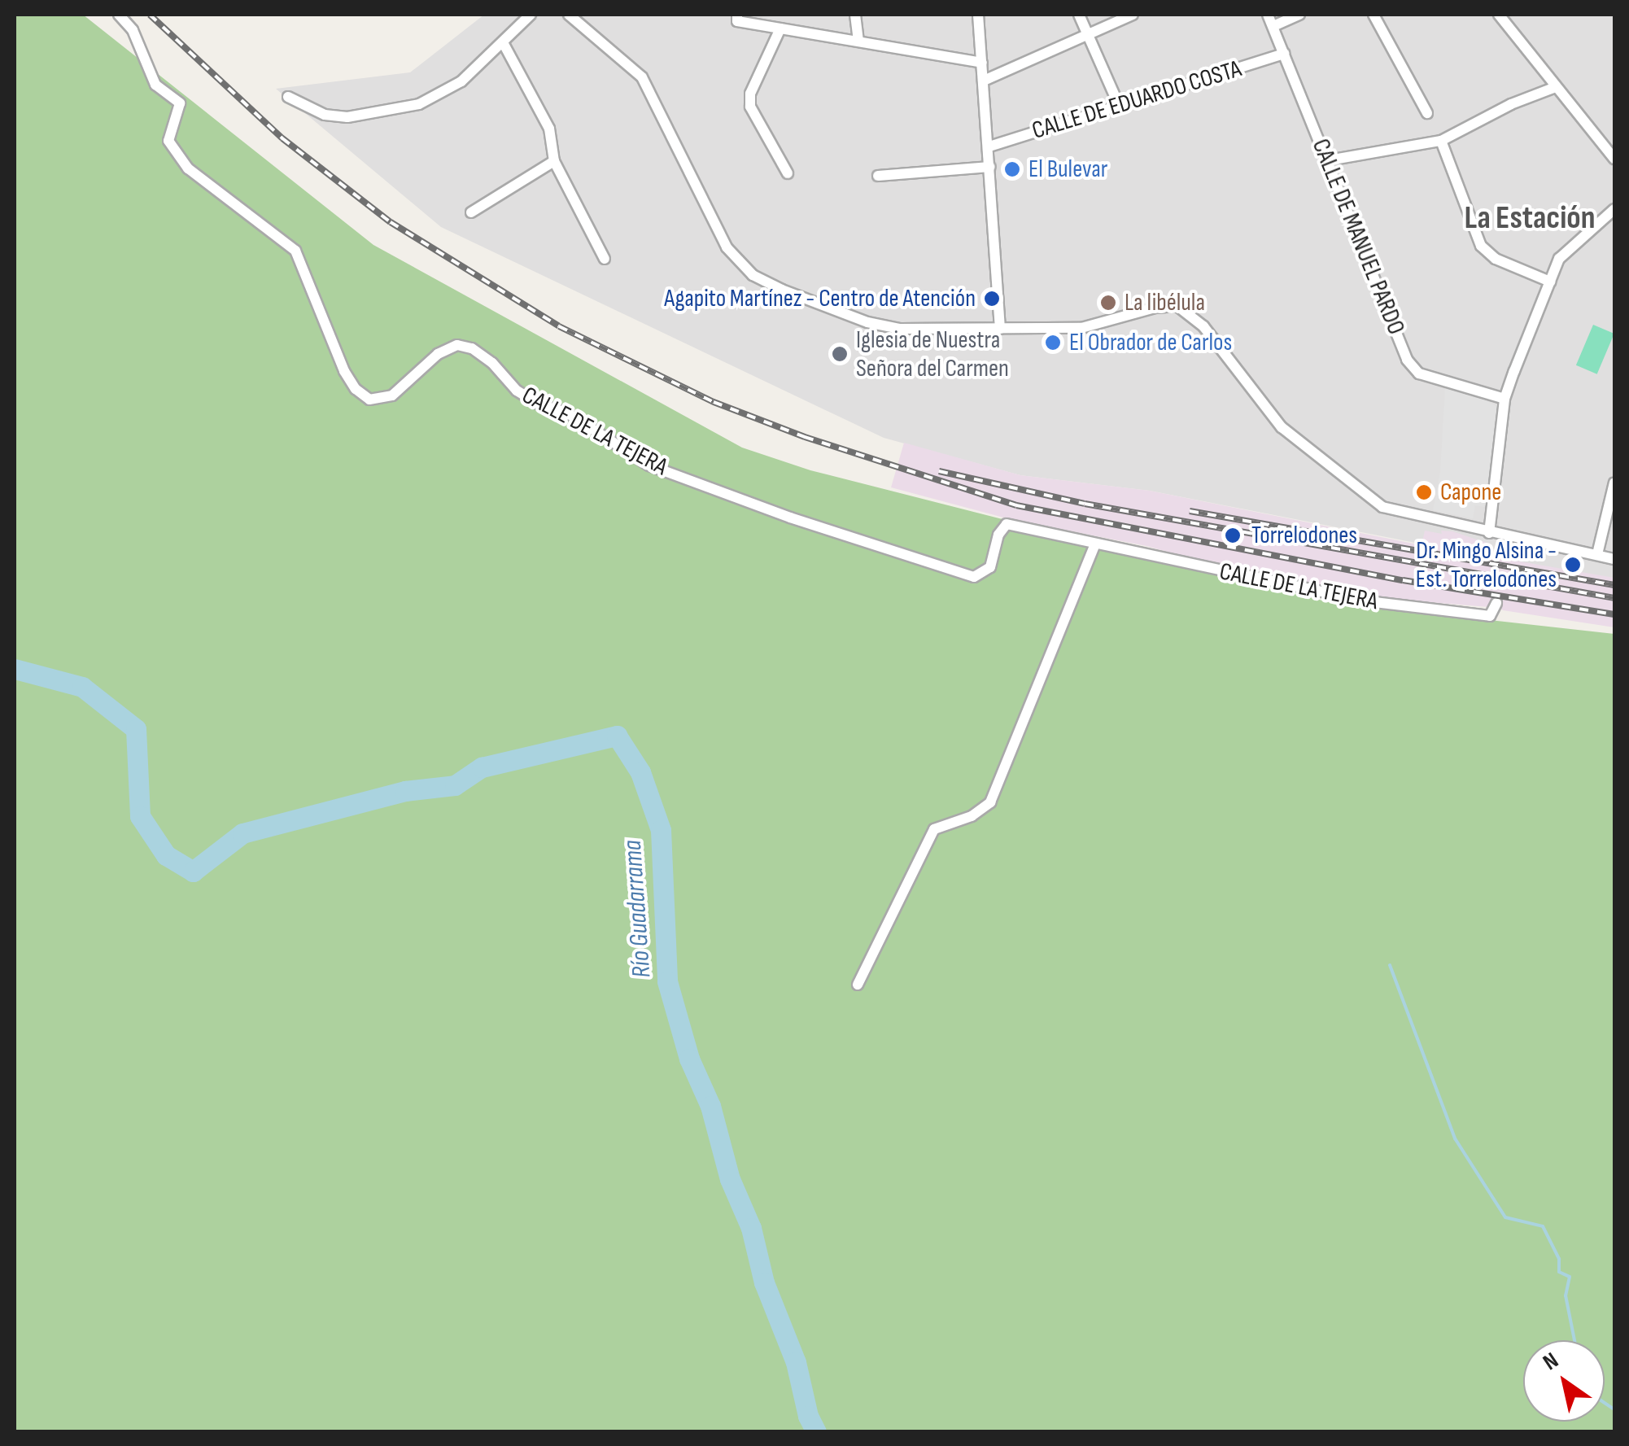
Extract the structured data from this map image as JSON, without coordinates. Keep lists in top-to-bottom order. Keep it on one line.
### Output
{"streets":{"street":["CALLE DE EDUARDO COSTA","CALLE DE MANUEL PARDO","CALLE DE LA TEJERA"]},"crossings":[["CALLE DE EDUARDO COSTA","CALLE DE MANUEL PARDO"]],"districts":["La Estación"],"water":["Río Guadarrama"],"places":["El Bulevar","Agapito Martínez - Centro de Atención","La libélula","El Obrador de Carlos","Iglesia de Nuestra Señora del Carmen","Capone","Torrelodones","Dr. Mingo Alsina - Est. Torrelodones"],"north":"top left"}
